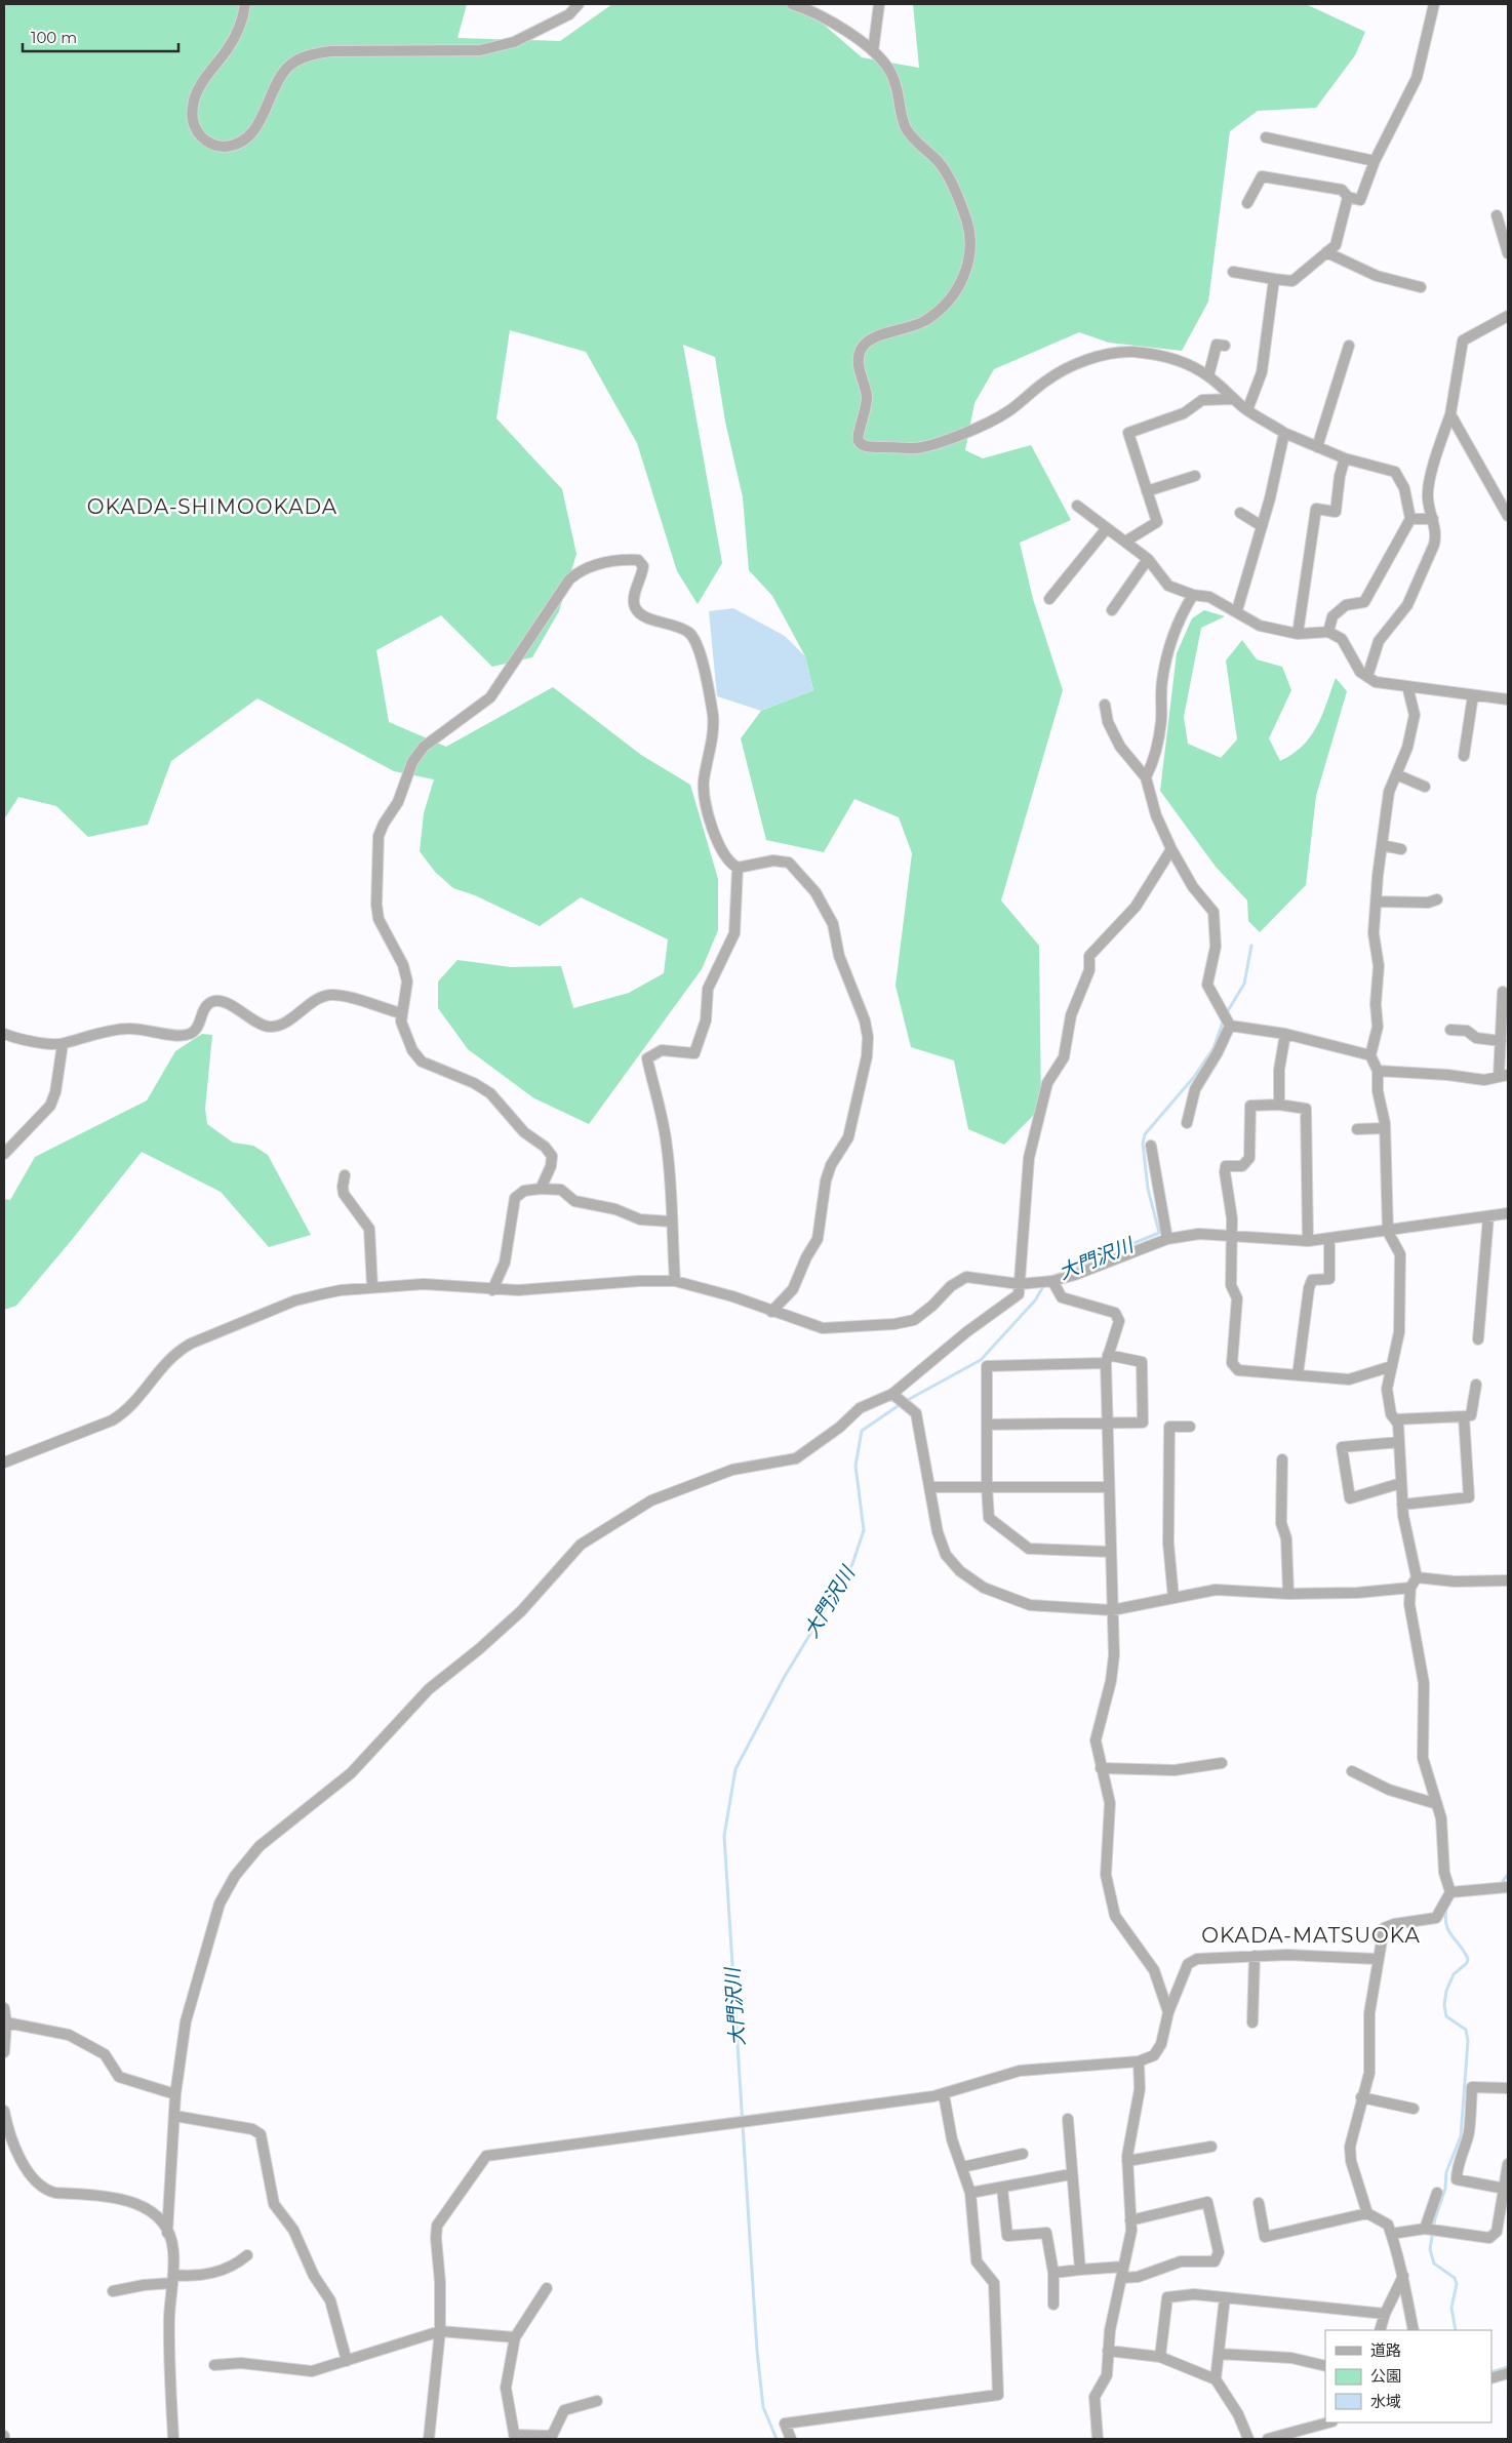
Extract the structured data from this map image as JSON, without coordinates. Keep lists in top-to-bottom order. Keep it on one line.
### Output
{"districts":["OKADA-SHIMOOKADA","OKADA-MATSUOKA"],"water":["大門沢川"],"legend":["道路","公園","水域"],"scale_bar":"100 m"}
